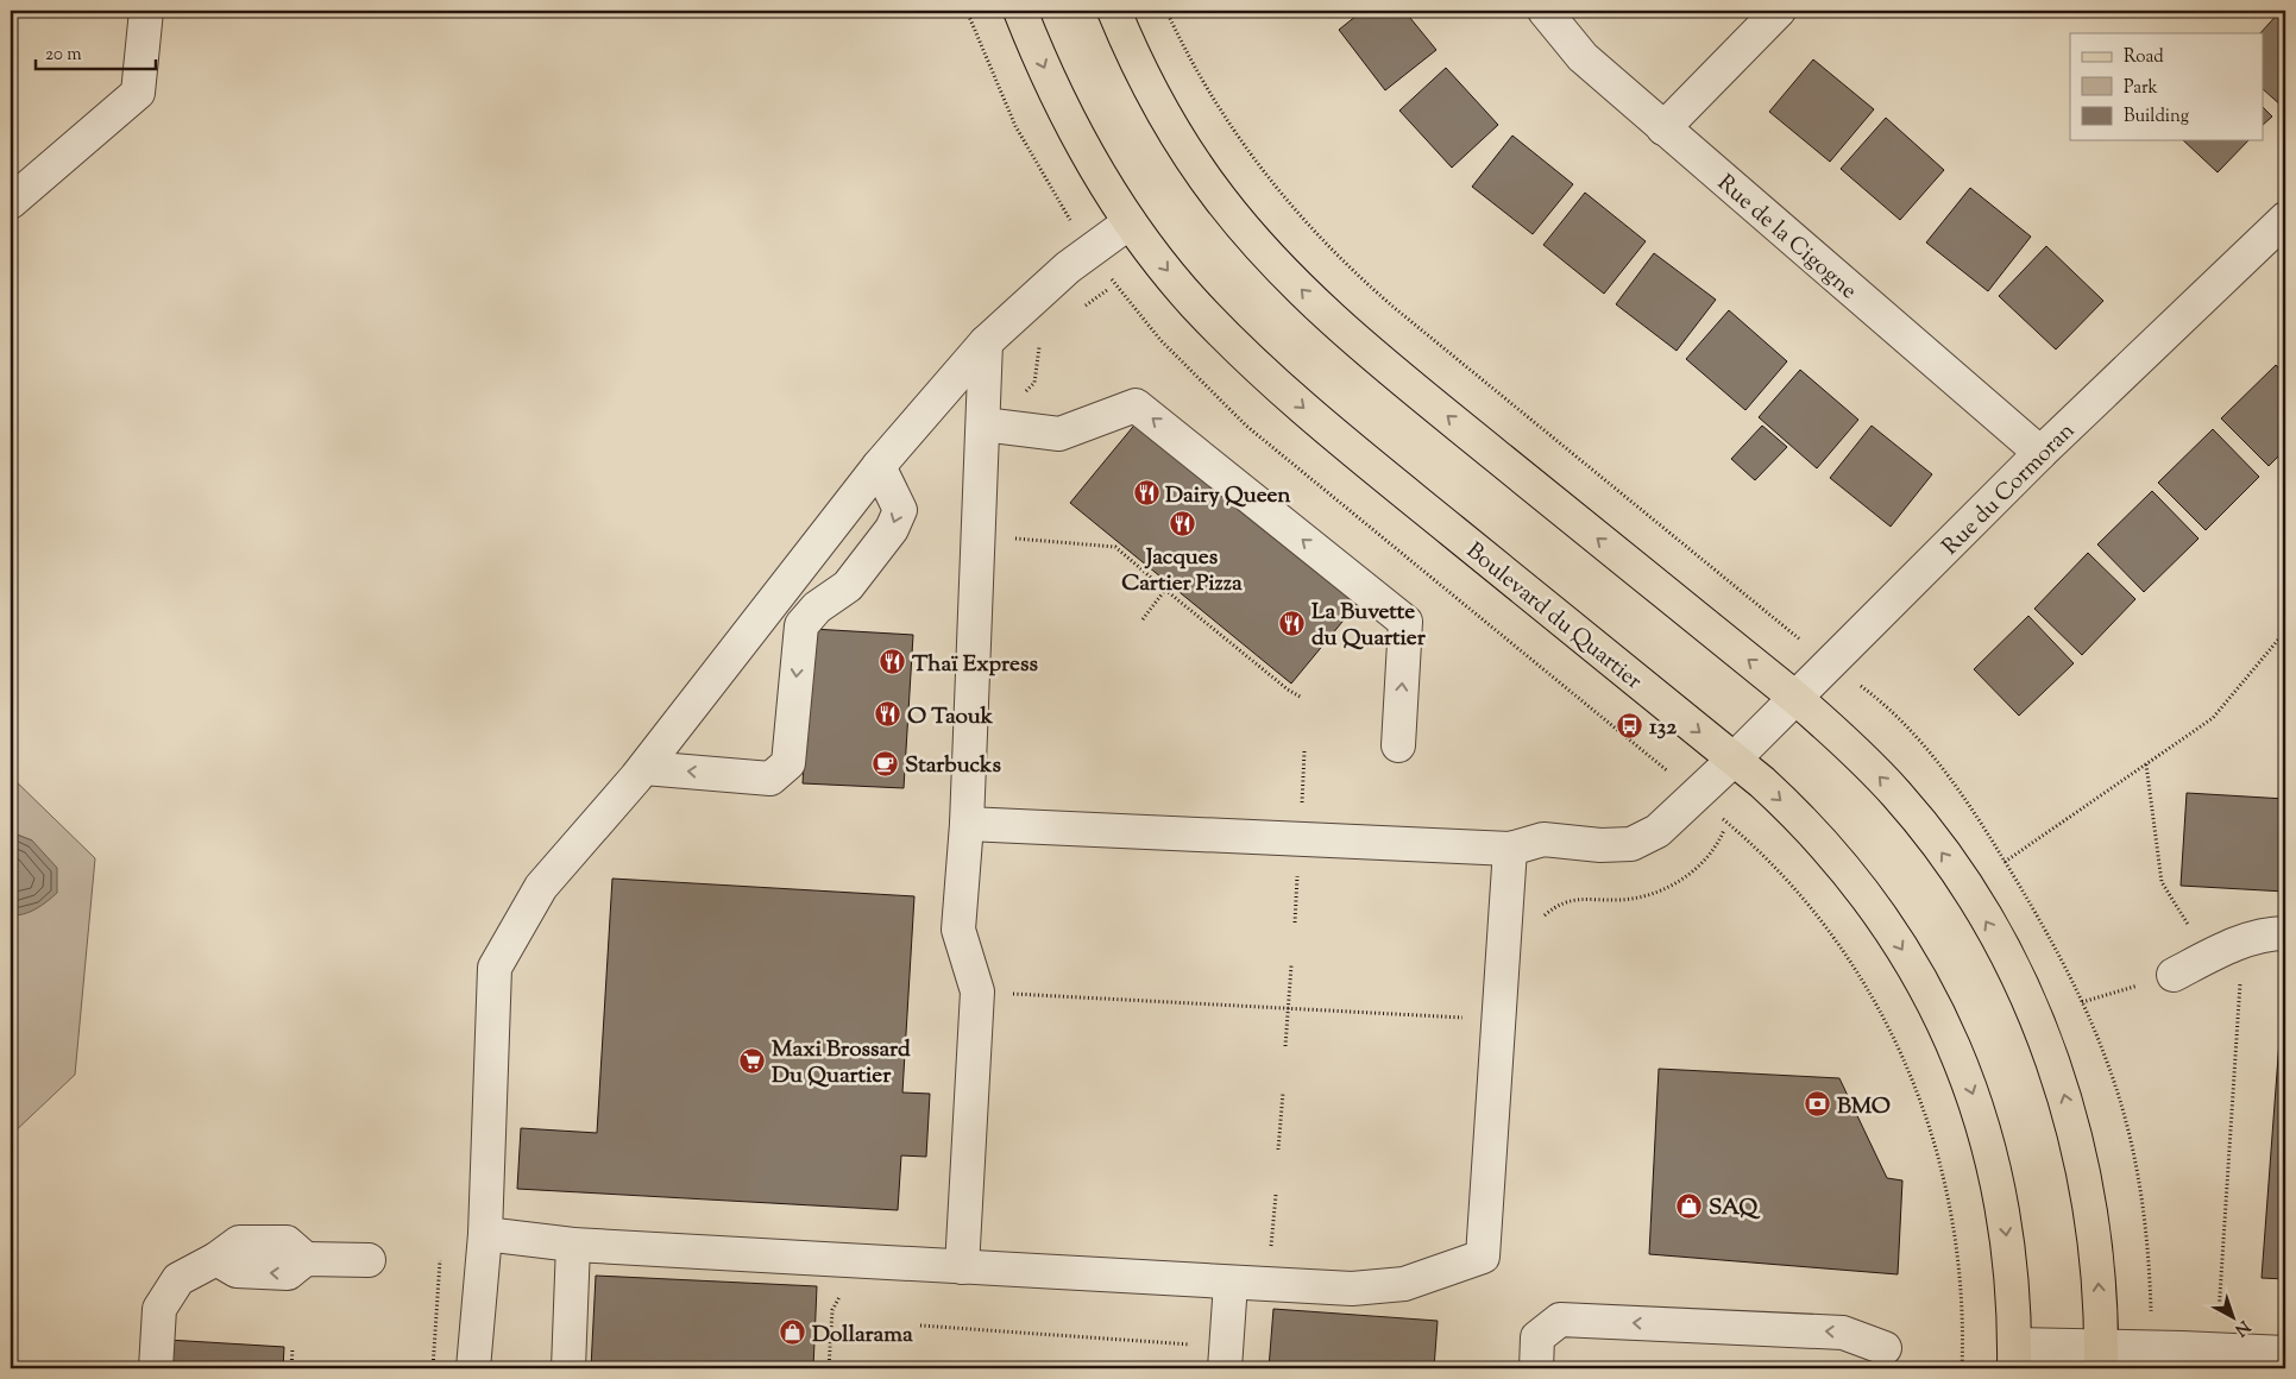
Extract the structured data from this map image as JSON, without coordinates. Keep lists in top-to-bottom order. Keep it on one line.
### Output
{"streets":{"main road":["Boulevard du Quartier"],"street":["Rue de la Cigogne","Rue du Cormoran"]},"crossings":[["Rue de la Cigogne","Rue du Cormoran"],["Rue du Cormoran","Boulevard du Quartier"]],"places":{"restaurant":["Dairy Queen","Jacques Cartier Pizza","La Buvette du Quartier","Thaï Express","O Taouk"],"bus stop":["132"],"cafe":["Starbucks"],"supermarket":["Maxi Brossard Du Quartier"],"bank":["BMO"],"shop":["SAQ","Dollarama"]},"legend":["Road","Park","Building"],"scale_bar":"20 m","north":"bottom right"}
